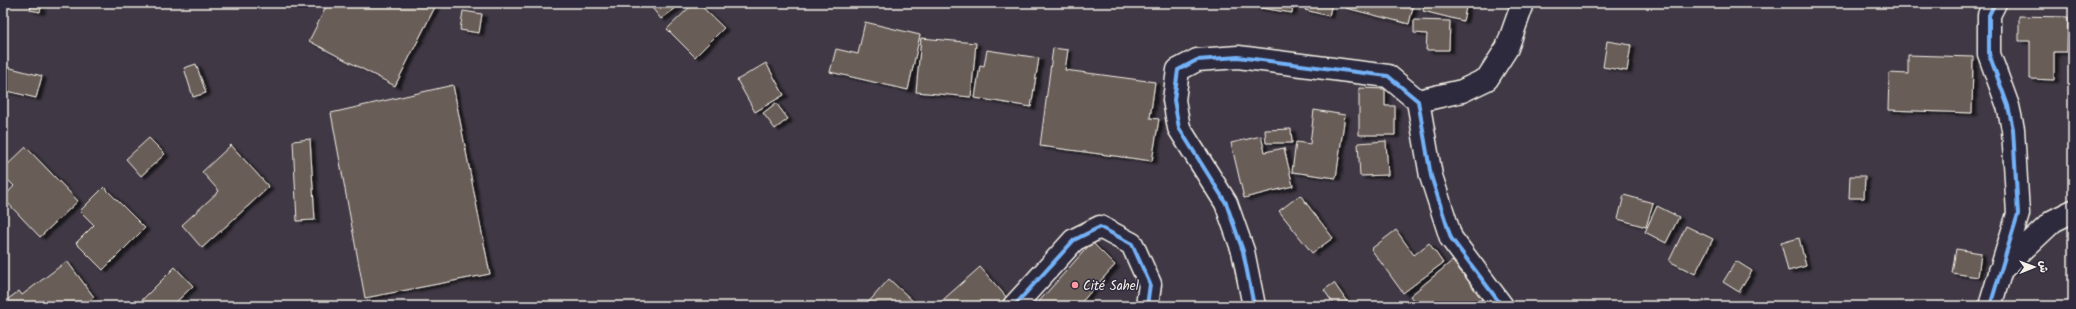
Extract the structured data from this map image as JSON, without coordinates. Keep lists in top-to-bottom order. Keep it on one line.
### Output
{"places":["Cité Sahel"],"north":"right"}
